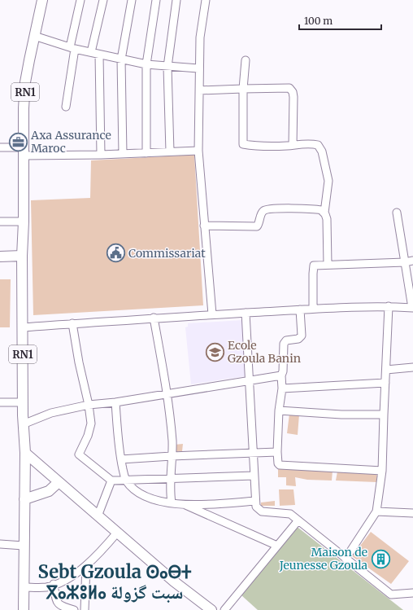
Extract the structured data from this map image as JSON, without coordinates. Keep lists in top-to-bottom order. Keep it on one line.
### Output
{"streets":{"main road":["RN1"]},"districts":["Sebt Gzoula ⵙⴰⴱⵜ ⴳⴰⵣⵓⵍⴰ سبت گزولة"],"places":{"office":["Axa Assurance Maroc"],"public building":["Commissariat"],"school or university":["Ecole Gzoula Banin"],"building":["Maison de Jeunesse Gzoula"]},"scale_bar":"100 m"}
